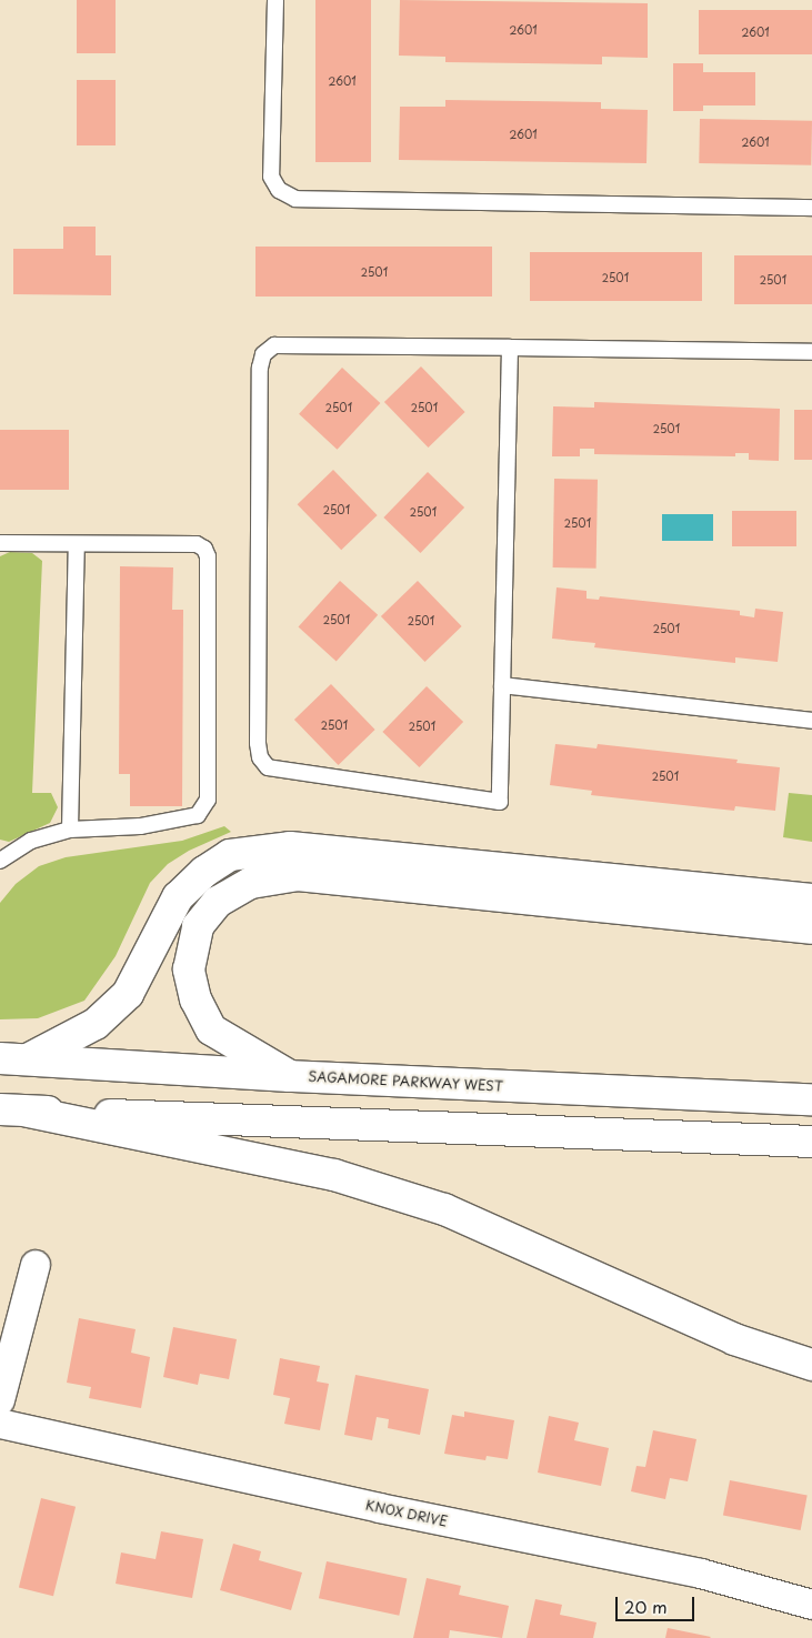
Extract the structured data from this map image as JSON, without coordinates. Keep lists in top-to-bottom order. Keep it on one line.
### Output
{"streets":{"highway":["SAGAMORE PARKWAY WEST"],"street":["KNOX DRIVE"]},"house_numbers":["2601","2601","2601","2601","2601","2501","2501","2501","2501","2501","2501","2501","2501","2501","2501","2501","2501","2501","2501","2501"],"scale_bar":"20 m"}
